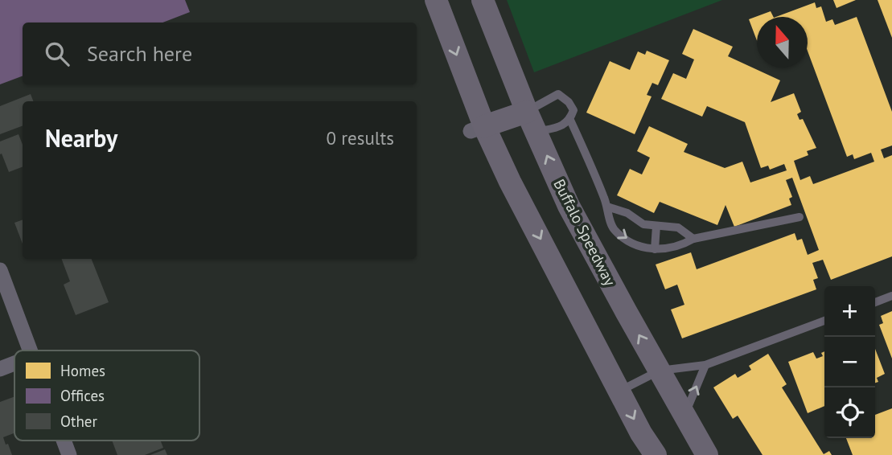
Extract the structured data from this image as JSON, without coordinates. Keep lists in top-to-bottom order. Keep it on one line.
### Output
{"streets":{"main road":["Buffalo Speedway"]},"legend":["Homes","Offices","Other"],"north":"top","page":{"search":"Search here","heading":["Nearby","0 results"],"map_buttons":["+","−"]}}
